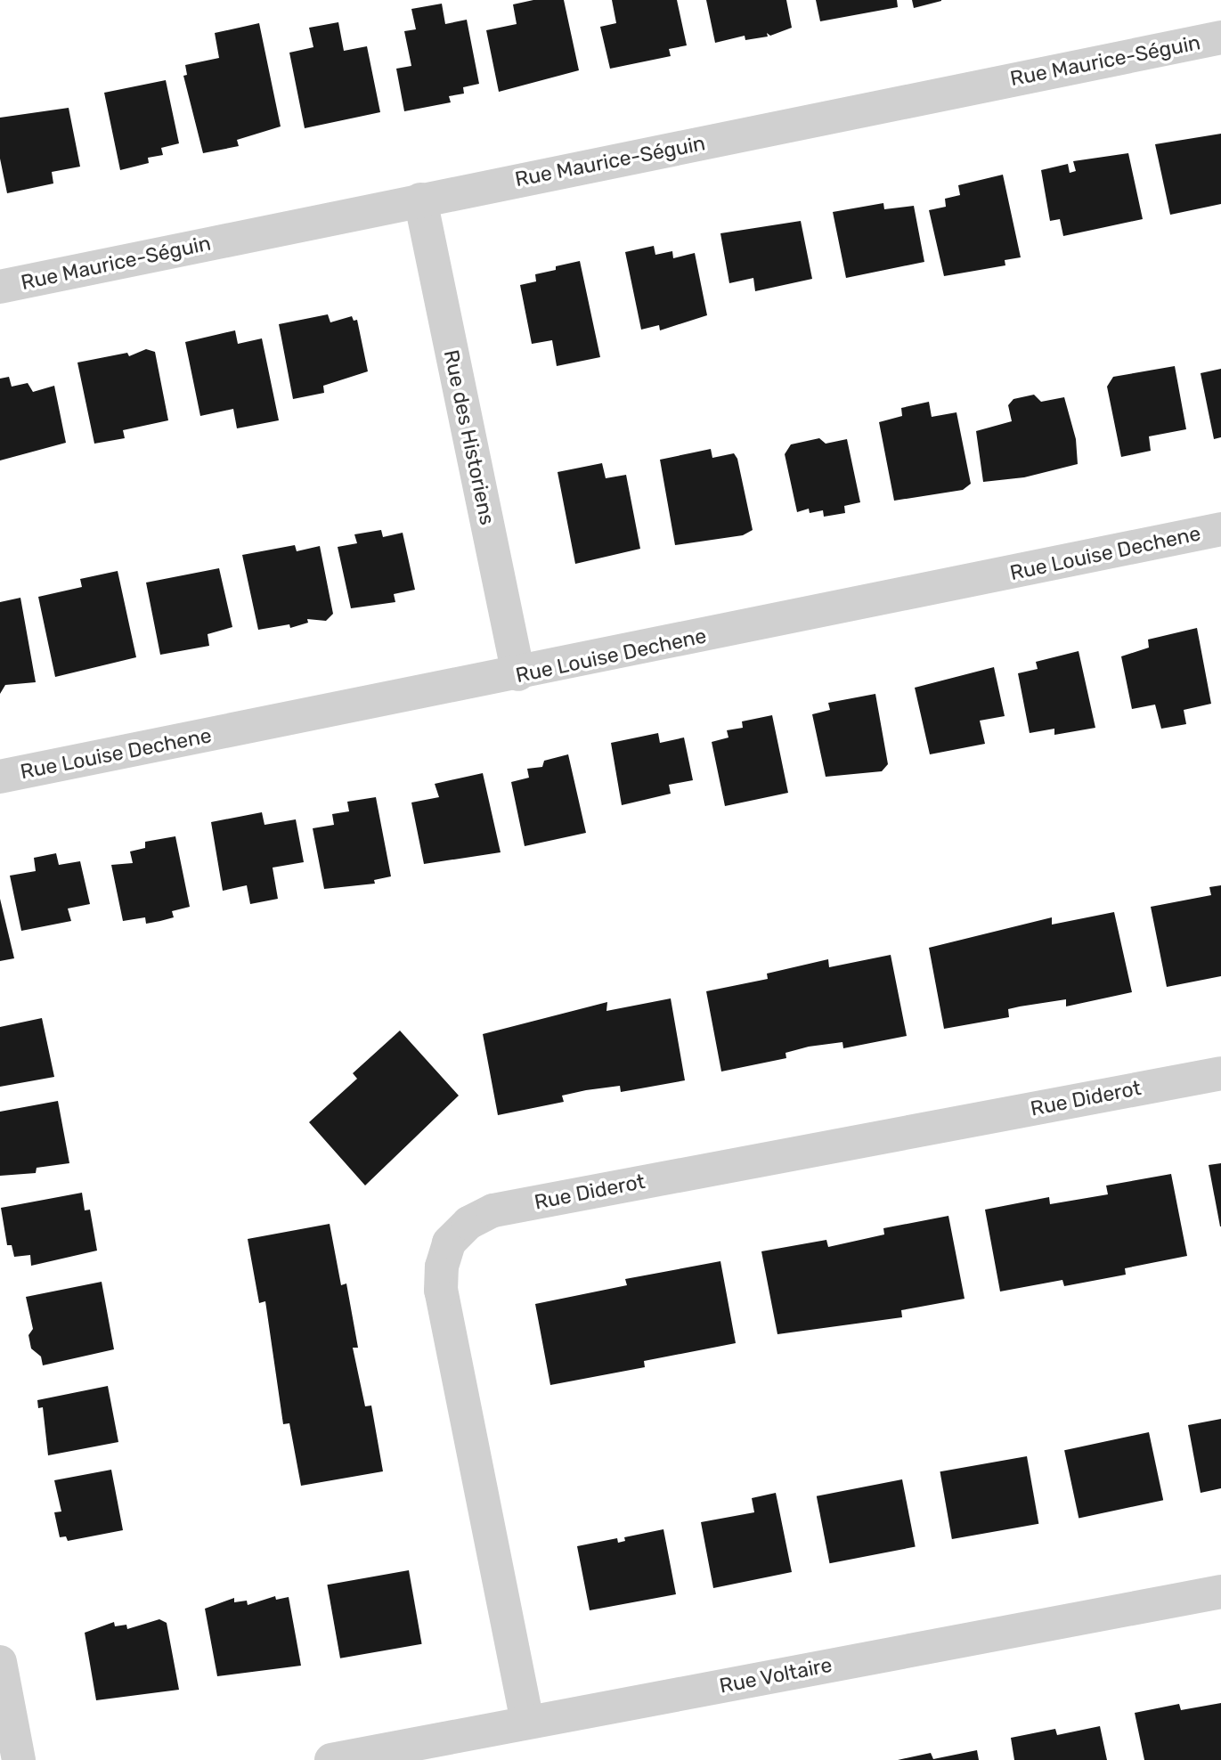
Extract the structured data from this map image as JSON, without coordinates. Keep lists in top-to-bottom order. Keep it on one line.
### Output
{"streets":{"street":["Rue Maurice-Séguin","Rue des Historiens","Rue Louise Dechene","Rue Diderot","Rue Voltaire"]},"crossings":[["Rue Maurice-Séguin","Rue des Historiens"],["Rue des Historiens","Rue Louise Dechene"],["Rue Diderot","Rue Voltaire"]]}
